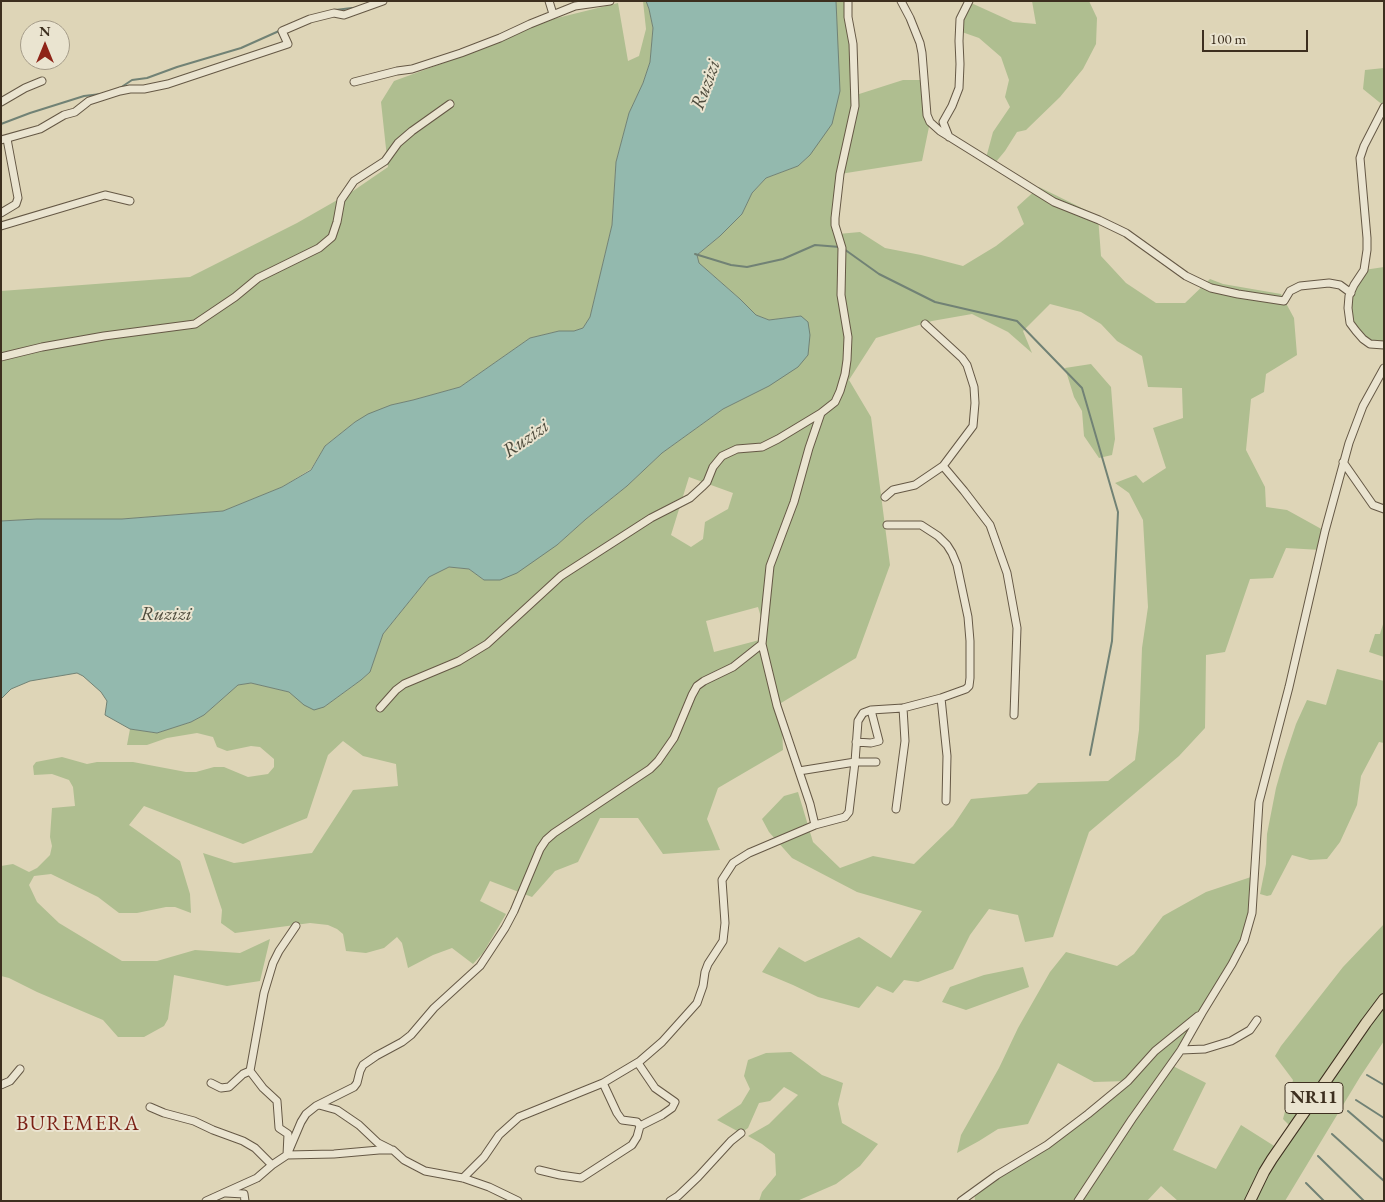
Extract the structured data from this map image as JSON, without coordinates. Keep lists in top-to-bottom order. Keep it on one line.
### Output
{"streets":{"highway":["NR11"]},"districts":["BUREMERA"],"water":["Ruzizi"],"scale_bar":"100 m","north":"top"}
